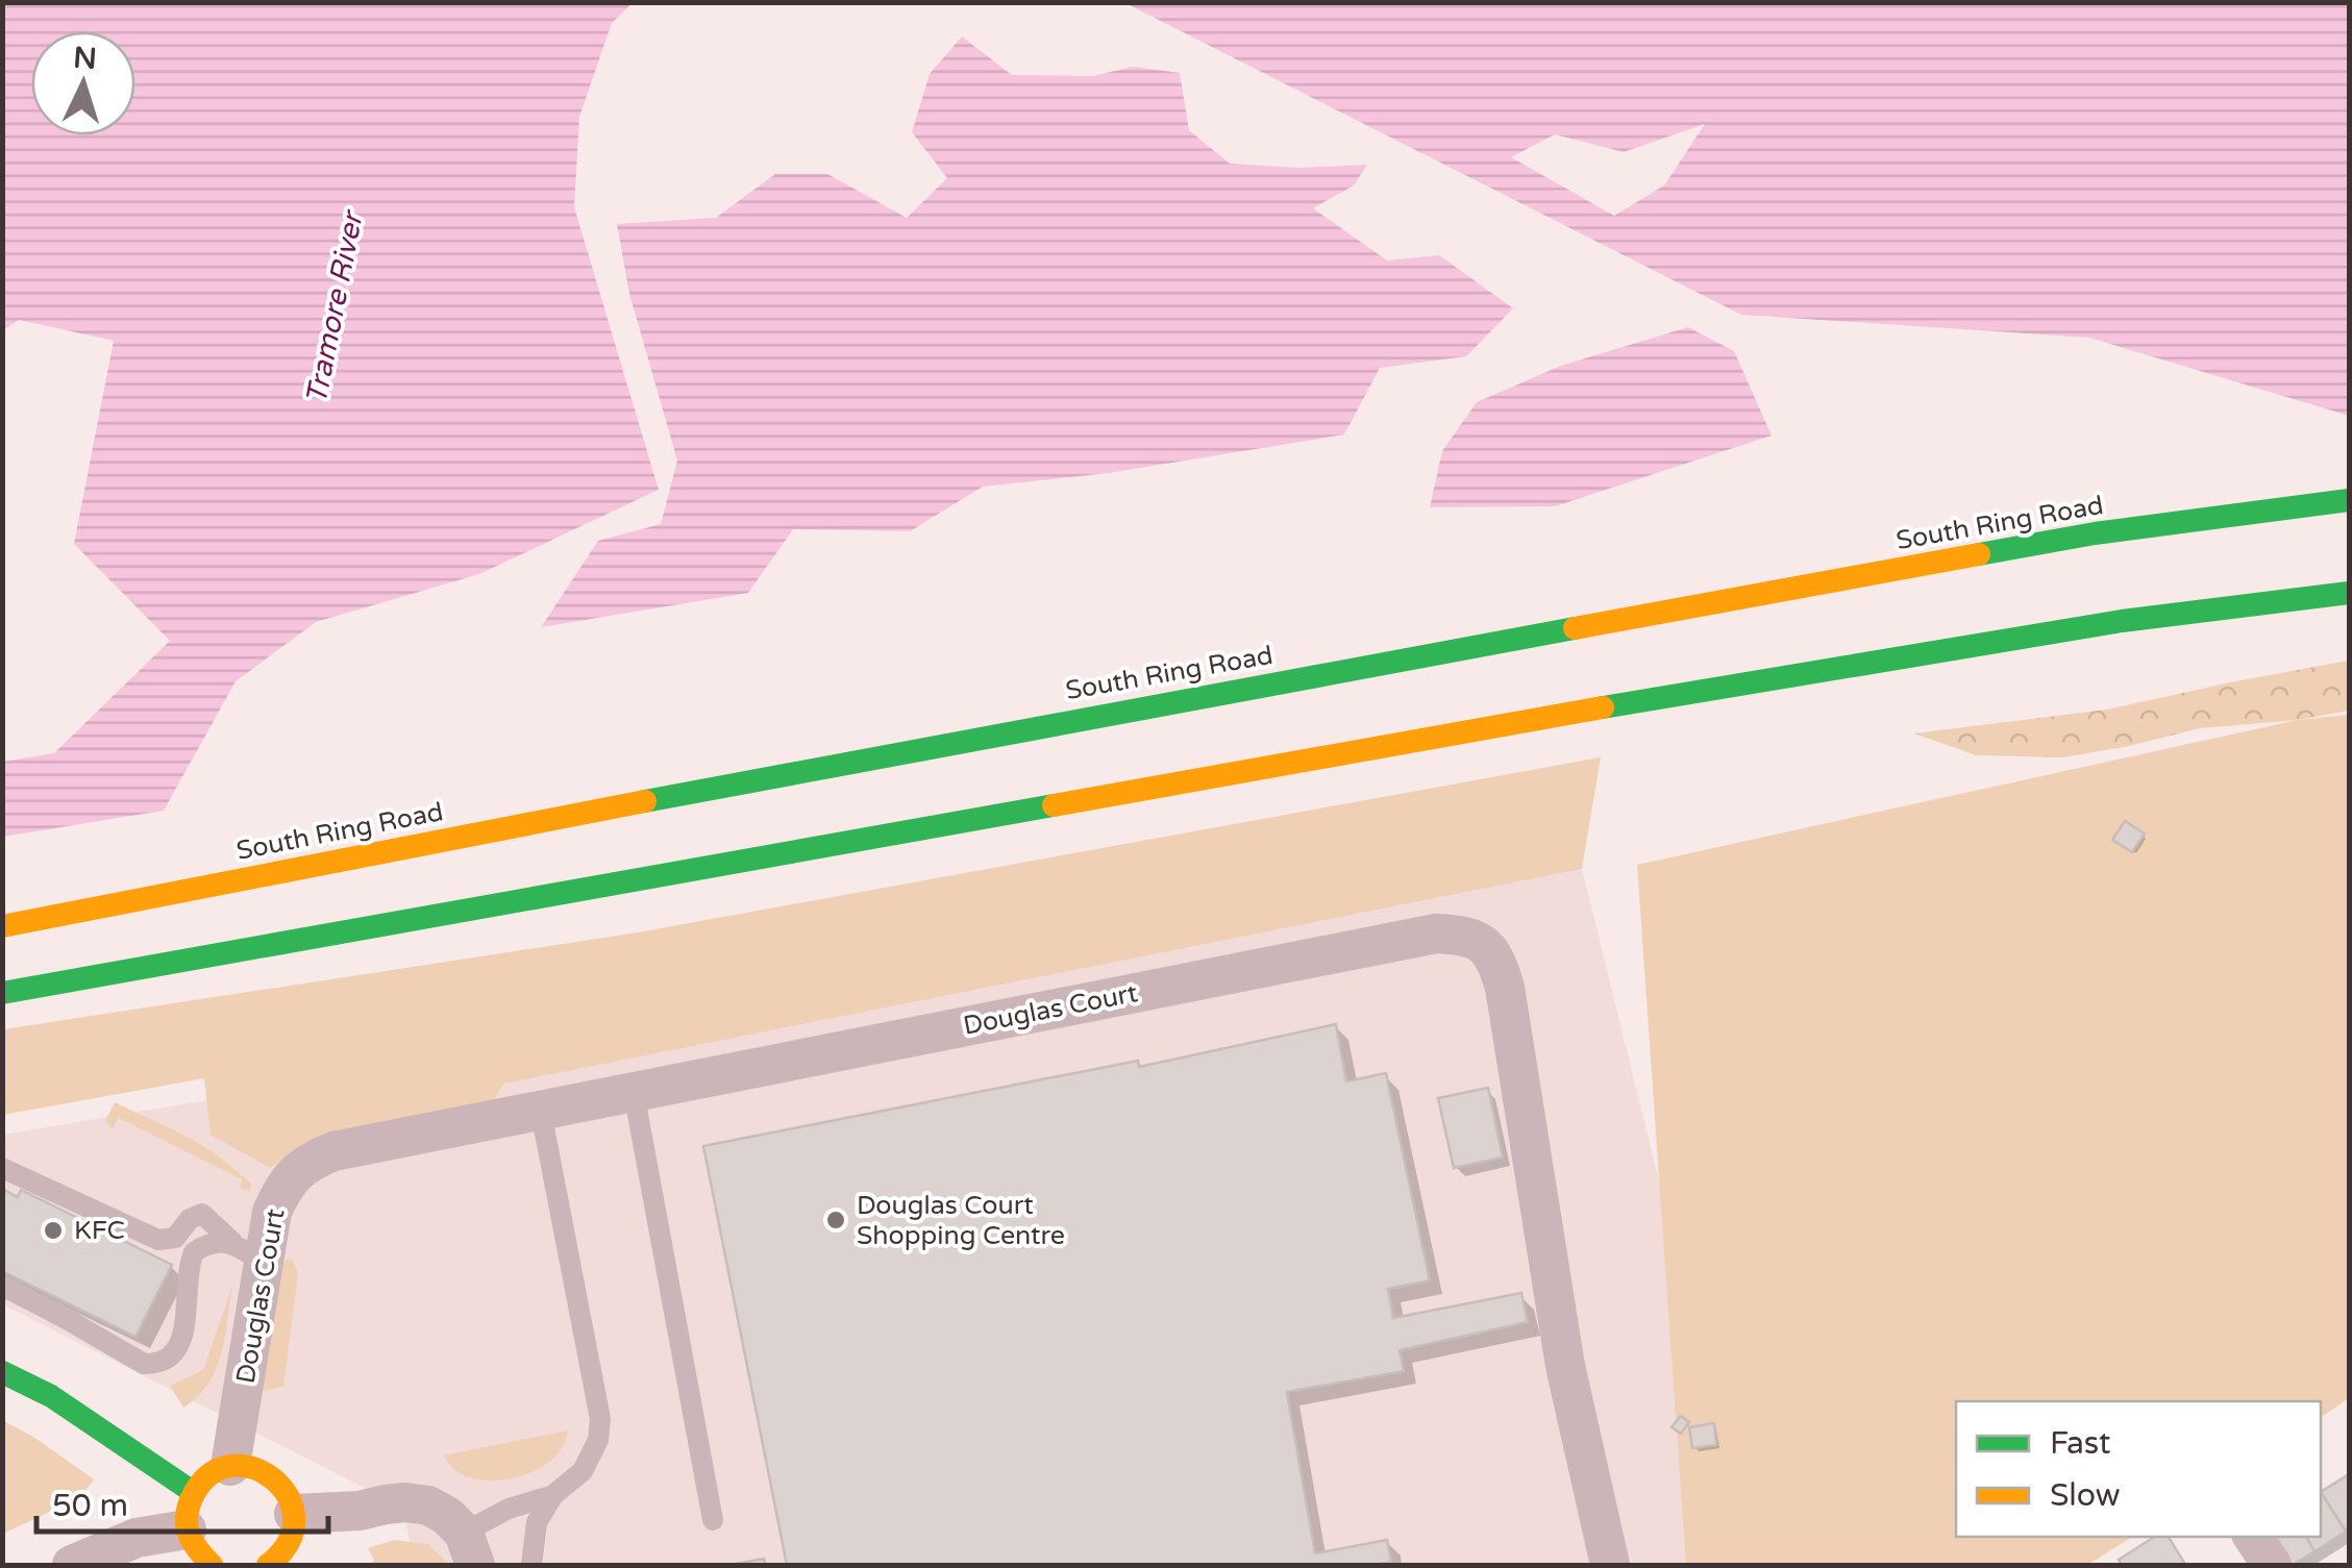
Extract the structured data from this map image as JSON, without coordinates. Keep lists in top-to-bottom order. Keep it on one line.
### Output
{"streets":{"main road":["South Ring Road"],"street":["Douglas Court"]},"water":["Tramore River"],"places":["Douglas Court Shopping Centre","KFC"],"legend":["Fast","Slow"],"scale_bar":"50 m","north":"top"}
